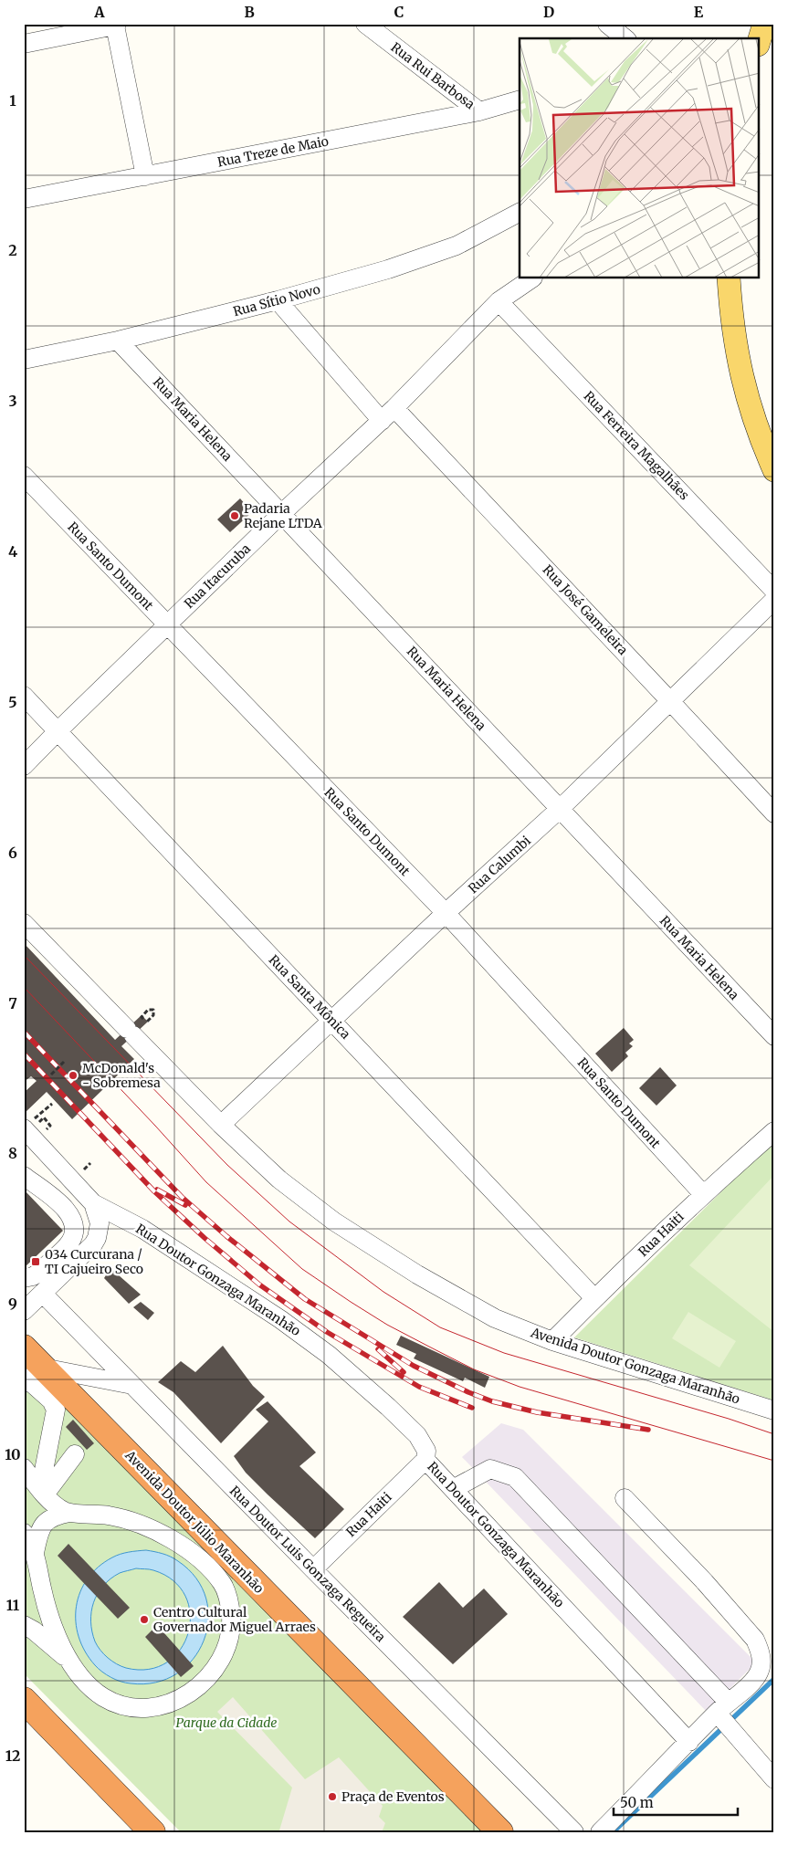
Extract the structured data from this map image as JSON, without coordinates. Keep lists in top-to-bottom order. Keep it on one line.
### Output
{"streets":{"highway":["Avenida Doutor Júlio Maranhão"],"street":["Rua Rui Barbosa","Rua Treze de Maio","Rua Sítio Novo","Rua Maria Helena","Rua Ferreira Magalhães","Rua Santo Dumont","Rua Itacuruba","Rua José Gameleira","Rua Calumbi","Rua Santa Mônica","Rua Haiti","Rua Doutor Gonzaga Maranhão","Avenida Doutor Gonzaga Maranhão","Rua Doutor Luis Gonzaga Regueira"]},"crossings":[["Rua Rui Barbosa","Rua Treze de Maio"],["Rua Sítio Novo","Rua Maria Helena"],["Rua Sítio Novo","Rua José Gameleira"],["Rua Maria Helena","Rua Itacuruba"],["Rua Maria Helena","Rua Calumbi"],["Rua Ferreira Magalhães","Rua Itacuruba"],["Rua Santo Dumont","Rua Itacuruba"],["Rua Santo Dumont","Rua Calumbi"],["Rua Santo Dumont","Rua Haiti"],["Rua Itacuruba","Rua José Gameleira"],["Rua Itacuruba","Rua Santa Mônica"],["Rua José Gameleira","Rua Calumbi"],["Rua Calumbi","Rua Santa Mônica"],["Rua Calumbi","Avenida Doutor Gonzaga Maranhão"],["Rua Santa Mônica","Rua Haiti"],["Rua Haiti","Rua Doutor Gonzaga Maranhão"],["Rua Haiti","Avenida Doutor Gonzaga Maranhão"],["Rua Haiti","Rua Doutor Luis Gonzaga Regueira"]],"parks":["Parque da Cidade"],"places":{"other":["Padaria Rejane LTDA","McDonald's - Sobremesa","Centro Cultural Governador Miguel Arraes","Praça de Eventos"],"transit":["034 Curcurana / TI Cajueiro Seco"]},"scale_bar":"50 m","grid":{"columns":["A","B","C","D","E"],"rows":["1","2","3","4","5","6","7","8","9","10","11","12"]}}
